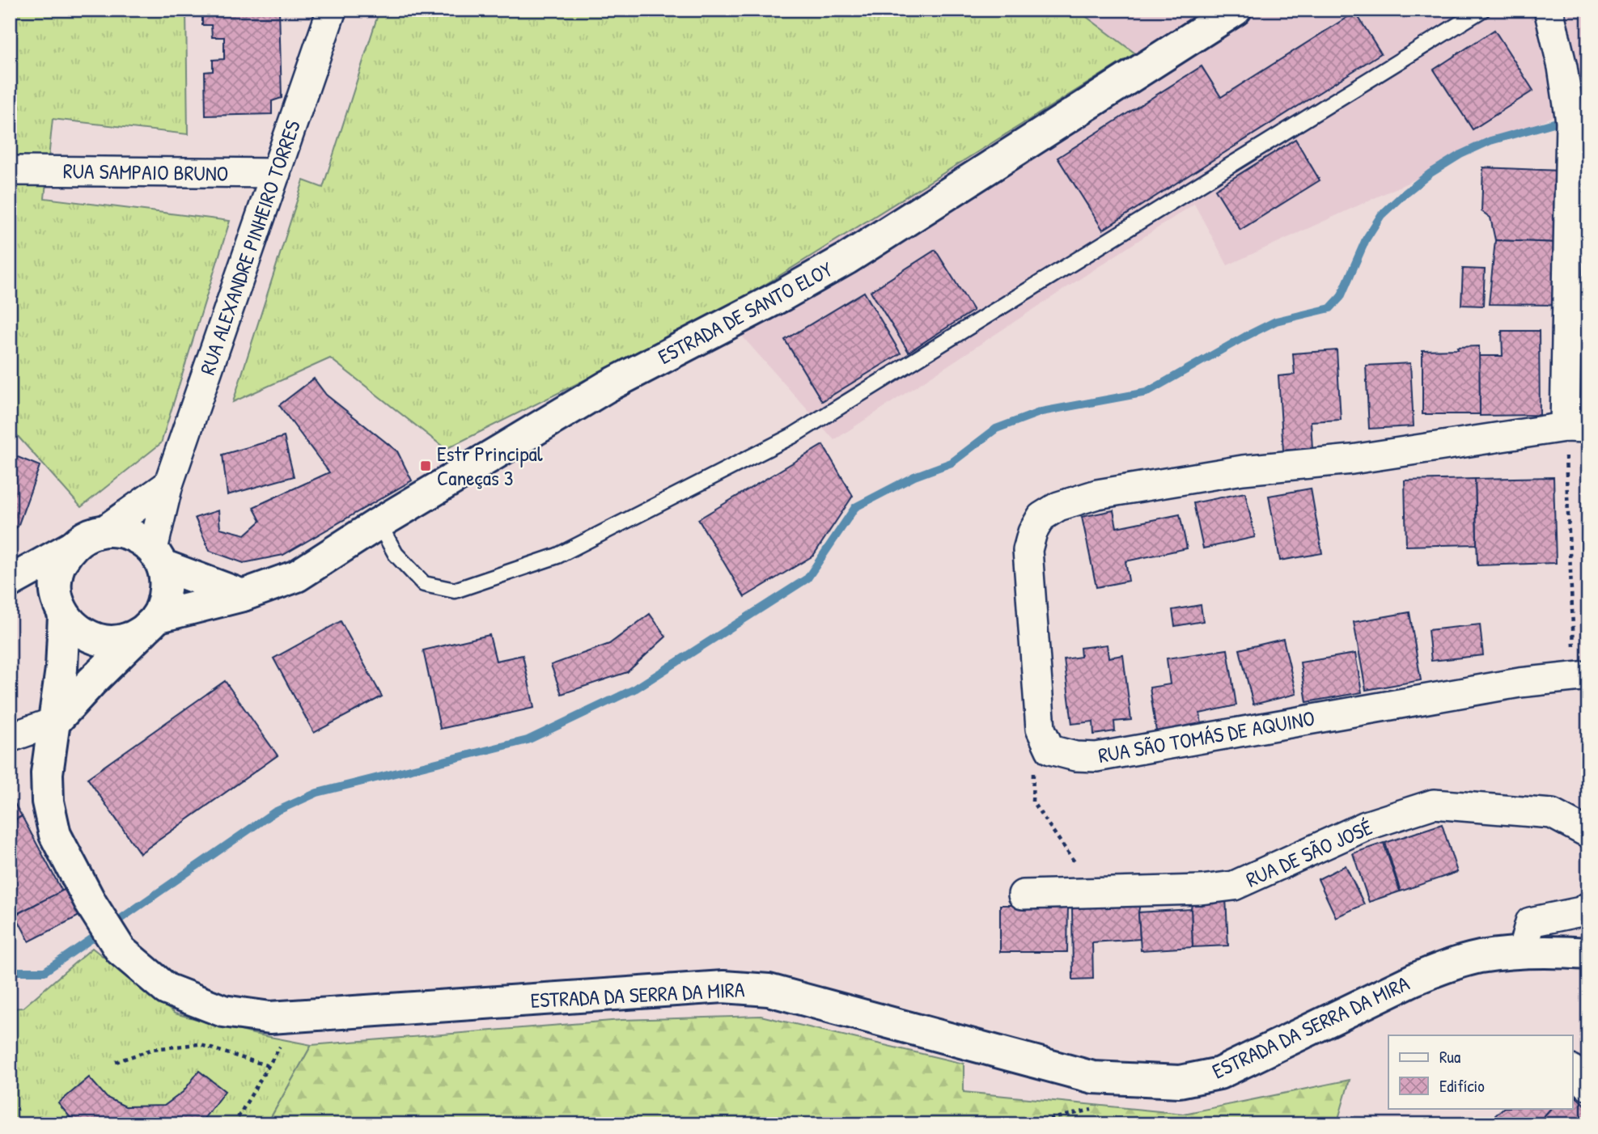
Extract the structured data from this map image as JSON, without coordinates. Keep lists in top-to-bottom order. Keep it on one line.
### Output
{"streets":{"street":["RUA SAMPAIO BRUNO","RUA ALEXANDRE PINHEIRO TORRES","ESTRADA DE SANTO ELOY","RUA SÃO TOMÁS DE AQUINO","RUA DE SÃO JOSÉ","ESTRADA DA SERRA DA MIRA"]},"crossings":[["RUA SAMPAIO BRUNO","RUA ALEXANDRE PINHEIRO TORRES"],["RUA ALEXANDRE PINHEIRO TORRES","ESTRADA DE SANTO ELOY"],["RUA ALEXANDRE PINHEIRO TORRES","ESTRADA DA SERRA DA MIRA"],["ESTRADA DE SANTO ELOY","ESTRADA DA SERRA DA MIRA"]],"places":{"transit":["Estr Principal Caneças 3"]},"legend":["Rua","Edifício"]}
